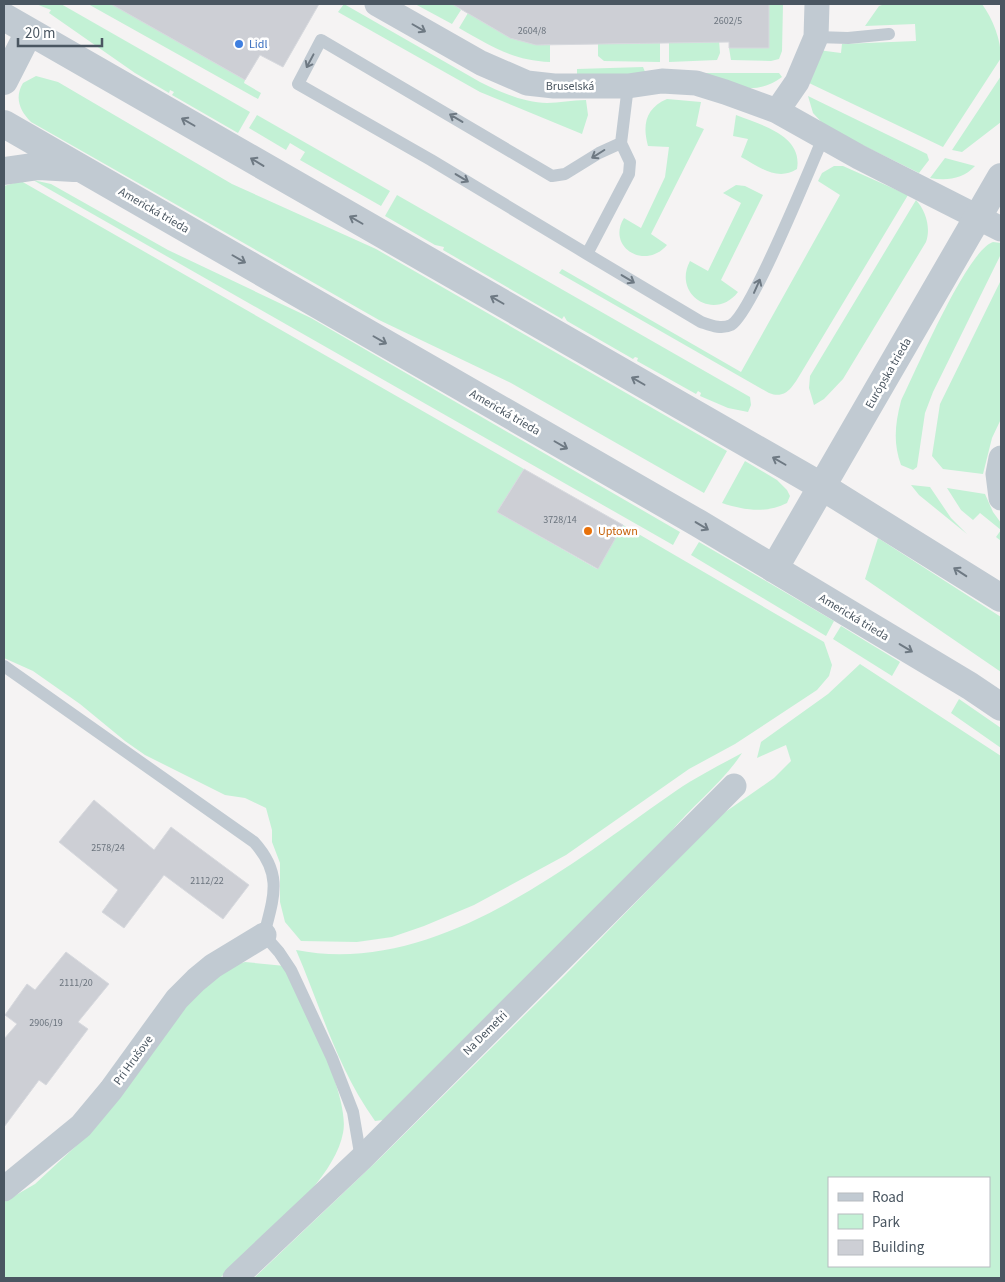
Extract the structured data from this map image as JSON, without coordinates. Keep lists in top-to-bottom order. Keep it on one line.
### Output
{"streets":{"street":["Bruselská","Americká trieda","Európska trieda","Na Demetri","Pri Hrušove"]},"crossings":[["Bruselská","Európska trieda"],["Americká trieda","Európska trieda"]],"places":["Lidl","Uptown"],"house_numbers":["2602/5","2604/8","3728/14","2578/24","2112/22","2111/20","2906/19"],"legend":["Road","Park","Building"],"scale_bar":"20 m"}
